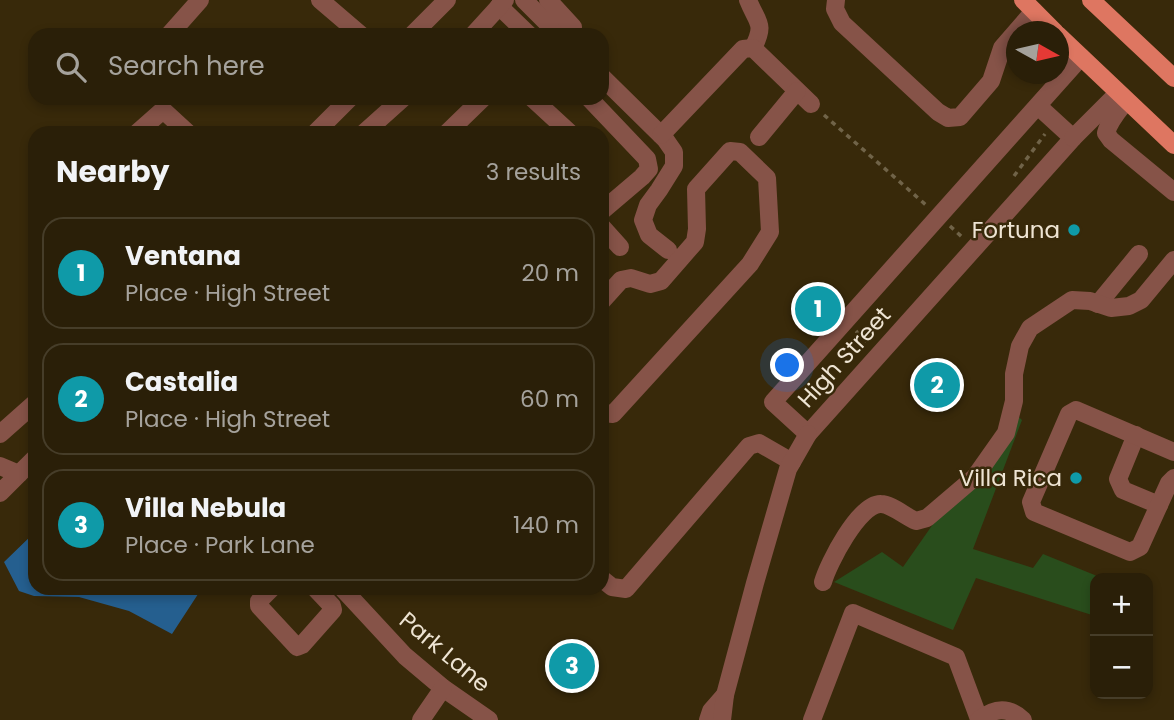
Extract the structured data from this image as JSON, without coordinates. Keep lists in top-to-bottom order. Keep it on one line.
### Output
{"streets":{"street":["High Street","Park Lane"]},"places":["Fortuna","Villa Rica"],"north":"right","page":{"search":"Search here","heading":["Nearby","3 results"],"list":[{"mark":"1","name":"Ventana","note":"Place · High Street","value":"20 m"},{"mark":"2","name":"Castalia","note":"Place · High Street","value":"60 m"},{"mark":"3","name":"Villa Nebula","note":"Place · Park Lane","value":"140 m"}],"pins":["1","2","3"],"map_buttons":["+","−"]}}
